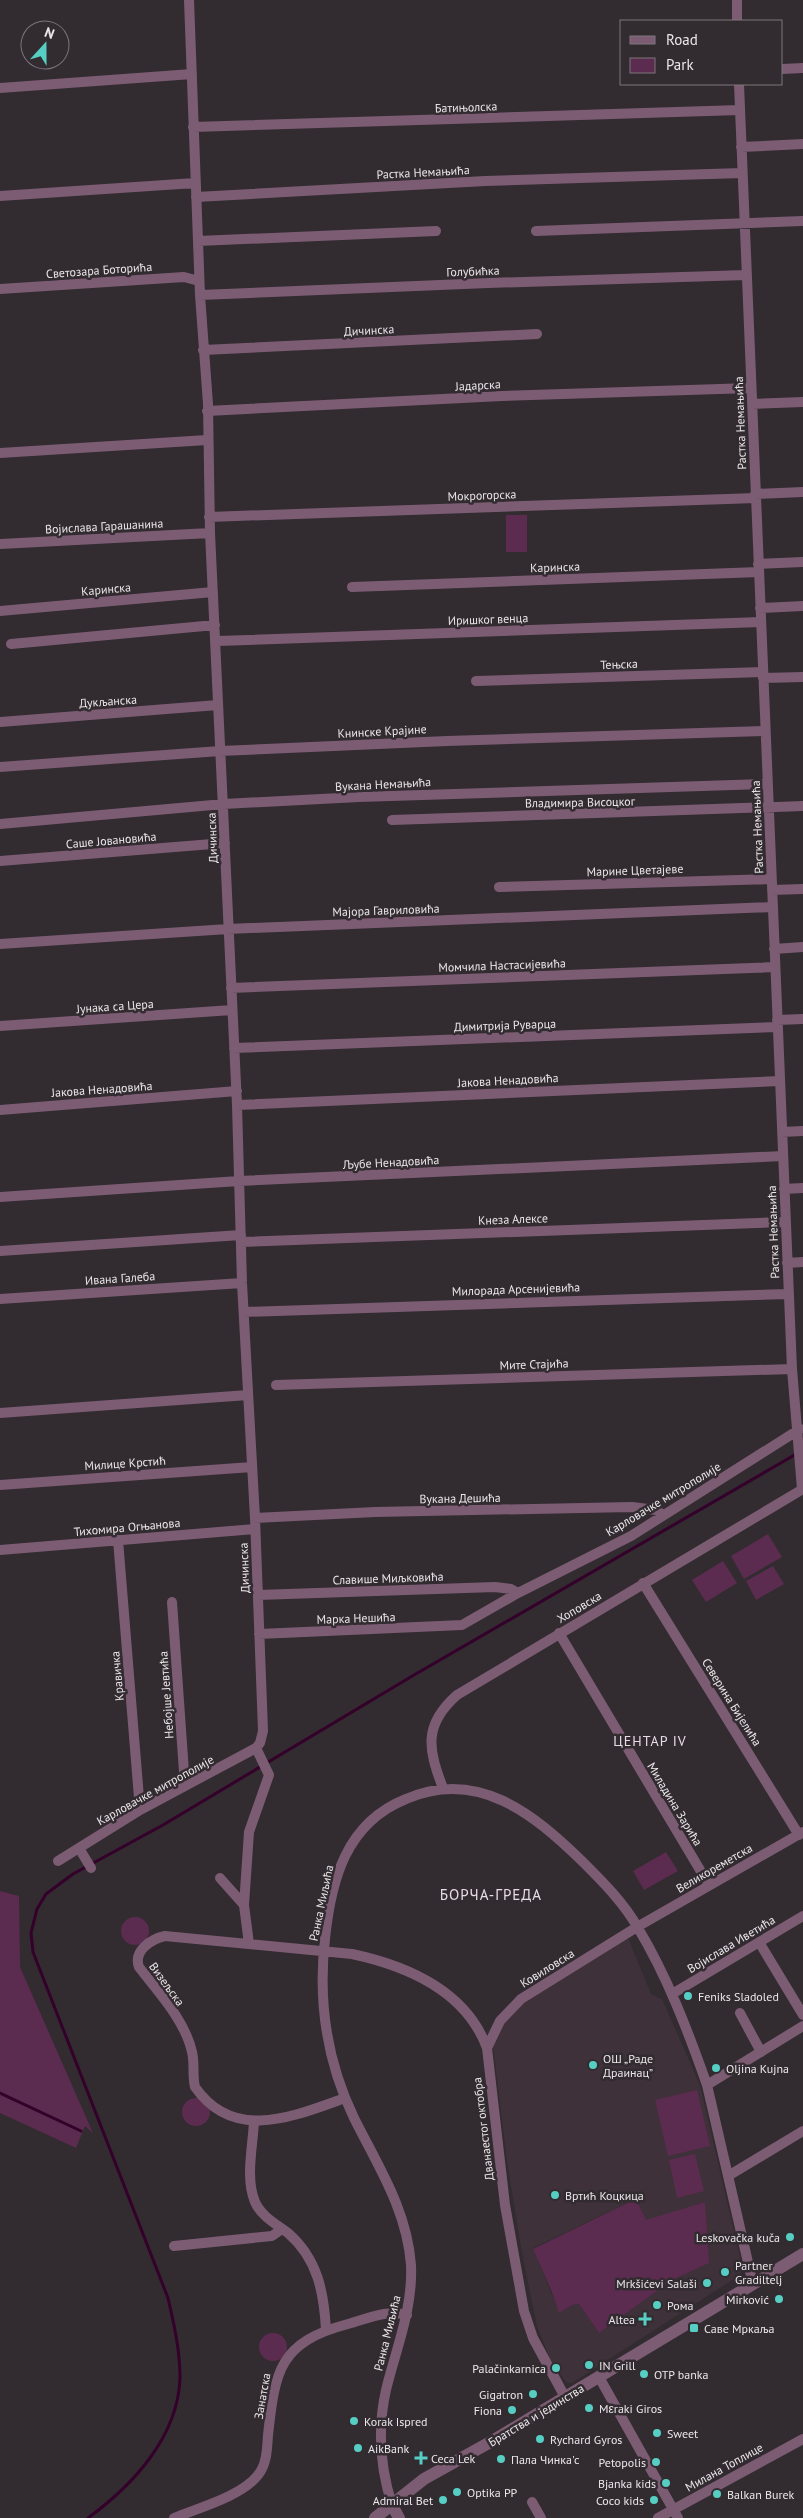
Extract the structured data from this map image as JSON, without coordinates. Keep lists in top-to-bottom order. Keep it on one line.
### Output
{"streets":{"street":["Батињолска","Растка Немањића","Светозара Боторића","Голубићка","Дичинска","Јадарска","Мокрогорска","Војислава Гарашанина","Каринска","Иришког венца","Тењска","Дукљанска","Книнске Крајине","Вукана Немањића","Владимира Висоцког","Саше Јовановића","Марине Цветајеве","Мајора Гавриловића","Момчила Настасијевића","Јунака са Цера","Димитрија Руварца","Јакова Ненадовића","Љубе Ненадовића","Кнеза Алексе","Ивана Галеба","Милорада Арсенијевића","Мите Стајића","Милице Крстић","Вукана Дешића","Карловачке митрополије","Тихомира Огњанова","Славише Миљковића","Хоповска","Марка Нешића","Кравичка","Небојше Јевтића","Северина Бијелића","Миладина Зарића","Великореметска","Ранка Миљића","Војислава Иветића","Ковиловска","Визељска","Дванаестог октобра","Занатска","Братства и јединства","Милана Топлице"]},"crossings":[["Батињолска","Растка Немањића"],["Батињолска","Дичинска"],["Растка Немањића","Голубићка"],["Растка Немањића","Дичинска"],["Растка Немањића","Јадарска"],["Растка Немањића","Мокрогорска"],["Растка Немањића","Каринска"],["Растка Немањића","Иришког венца"],["Растка Немањића","Тењска"],["Растка Немањића","Книнске Крајине"],["Растка Немањића","Вукана Немањића"],["Растка Немањића","Владимира Висоцког"],["Растка Немањића","Марине Цветајеве"],["Растка Немањића","Мајора Гавриловића"],["Растка Немањића","Момчила Настасијевића"],["Растка Немањића","Димитрија Руварца"],["Растка Немањића","Јакова Ненадовића"],["Растка Немањића","Љубе Ненадовића"],["Растка Немањића","Кнеза Алексе"],["Растка Немањића","Милорада Арсенијевића"],["Растка Немањића","Мите Стајића"],["Растка Немањића","Карловачке митрополије"],["Растка Немањића","Хоповска"],["Светозара Боторића","Дичинска"],["Голубићка","Дичинска"],["Дичинска","Јадарска"],["Дичинска","Мокрогорска"],["Дичинска","Војислава Гарашанина"],["Дичинска","Каринска"],["Дичинска","Иришког венца"],["Дичинска","Дукљанска"],["Дичинска","Книнске Крајине"],["Дичинска","Вукана Немањића"],["Дичинска","Саше Јовановића"],["Дичинска","Мајора Гавриловића"],["Дичинска","Момчила Настасијевића"],["Дичинска","Јунака са Цера"],["Дичинска","Димитрија Руварца"],["Дичинска","Јакова Ненадовића"],["Дичинска","Љубе Ненадовића"],["Дичинска","Кнеза Алексе"],["Дичинска","Ивана Галеба"],["Дичинска","Милорада Арсенијевића"],["Дичинска","Милице Крстић"],["Дичинска","Вукана Дешића"],["Дичинска","Карловачке митрополије"],["Дичинска","Тихомира Огњанова"],["Дичинска","Славише Миљковића"],["Дичинска","Марка Нешића"],["Вукана Дешића","Карловачке митрополије"],["Вукана Дешића","Тихомира Огњанова"],["Карловачке митрополије","Славише Миљковића"],["Карловачке митрополије","Марка Нешића"],["Карловачке митрополије","Кравичка"],["Карловачке митрополије","Небојше Јевтића"],["Тихомира Огњанова","Кравичка"],["Хоповска","Северина Бијелића"],["Хоповска","Миладина Зарића"],["Хоповска","Ранка Миљића"],["Северина Бијелића","Великореметска"],["Миладина Зарића","Великореметска"],["Великореметска","Ранка Миљића"],["Великореметска","Ковиловска"],["Ранка Миљића","Војислава Иветића"],["Ранка Миљића","Ковиловска"],["Ранка Миљића","Визељска"],["Ранка Миљића","Дванаестог октобра"],["Ранка Миљића","Занатска"],["Ранка Миљића","Братства и јединства"],["Ковиловска","Дванаестог октобра"],["Визељска","Дванаестог октобра"],["Дванаестог октобра","Братства и јединства"]],"districts":["ЦЕНТАР IV","БОРЧА-ГРЕДА"],"places":{"other":["Feniks Sladoled","ОШ „Раде Драинац”","Oljina Kujna","Вртић Коцкица","Leskovačka kuča","Partner Gradiltelj","Mrkšićevi Salaši","Mirković","Рома","IN Grill","Palačinkarnica","OTP banka","Gigatron","Mεraki Giros","Fiona","Korak Ispred","Sweet","Rychard Gyros","AikBank","Пала Чинка'с","Petopolis","Bjanka kids","Optika PP","Balkan Burek","Admiral Bet","Coco kids"],"health":["Altea","Ceca Lek"],"transit":["Саве Мркаља"]},"legend":["Road","Park"],"north":"top"}
